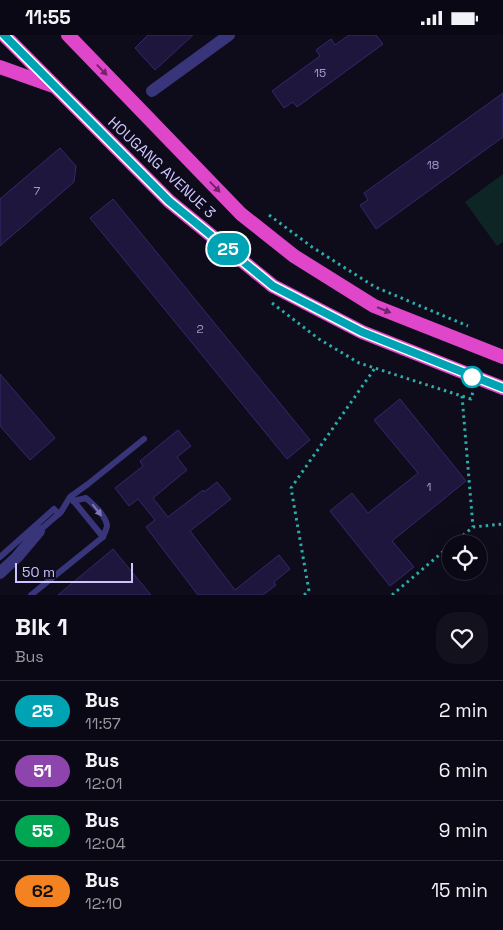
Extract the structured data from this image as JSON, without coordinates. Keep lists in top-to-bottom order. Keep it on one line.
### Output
{"streets":{"highway":["HOUGANG AVENUE 3"]},"lines":["bus line 25"],"house_numbers":["15","18","7","2","1"],"scale_bar":"50 m","page":{"status":"11:55","on_map":"25","scale":"50 m","heading":["Blk 1","Bus"],"list":[{"mark":"25","name":"Bus","note":"11:57","value":"2 min"},{"mark":"51","name":"Bus","note":"12:01","value":"6 min"},{"mark":"55","name":"Bus","note":"12:04","value":"9 min"},{"mark":"62","name":"Bus","note":"12:10","value":"15 min"}]}}
